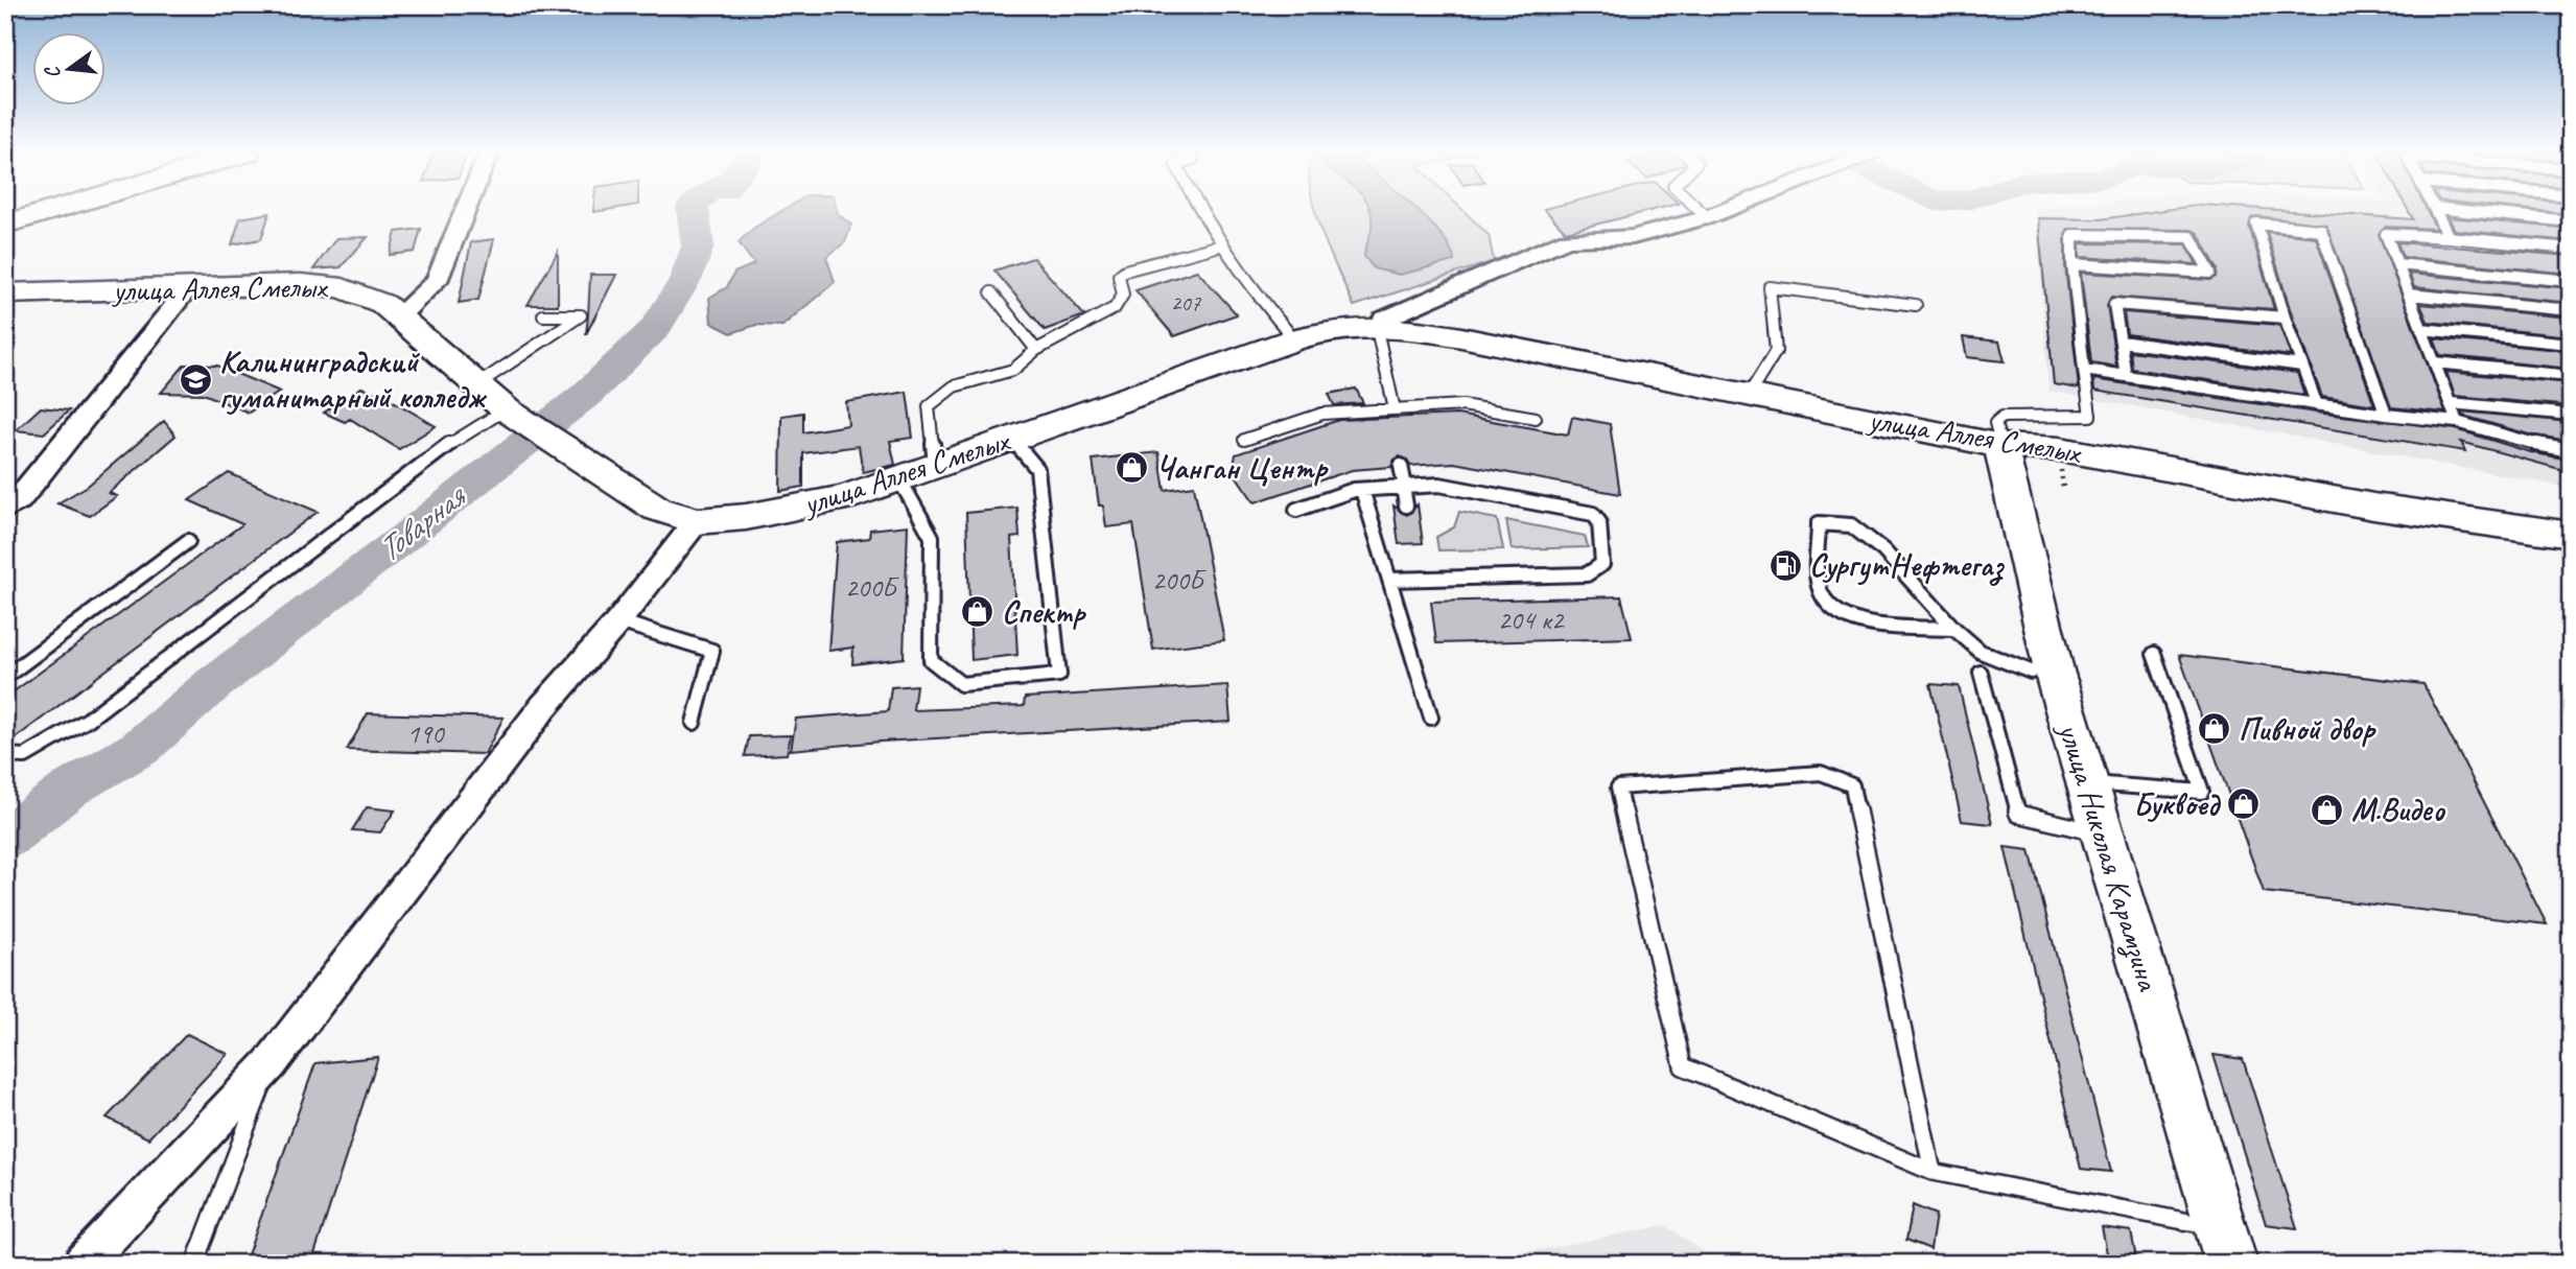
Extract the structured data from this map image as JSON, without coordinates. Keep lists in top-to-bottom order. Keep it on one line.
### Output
{"streets":{"main road":["улица Аллея Смелых","улица Николая Карамзина"]},"crossings":[["улица Аллея Смелых","улица Николая Карамзина"]],"water":["Товарная"],"places":{"school or university":["Калининградский гуманитарный колледж"],"shop":["Чанган Центр","Спектр","Пивной двор","Буквоед","M.Видео"],"fuel station":["СургутНефтегаз"]},"house_numbers":["207","200Б","200Б","204 к2","190"],"north":"left"}
